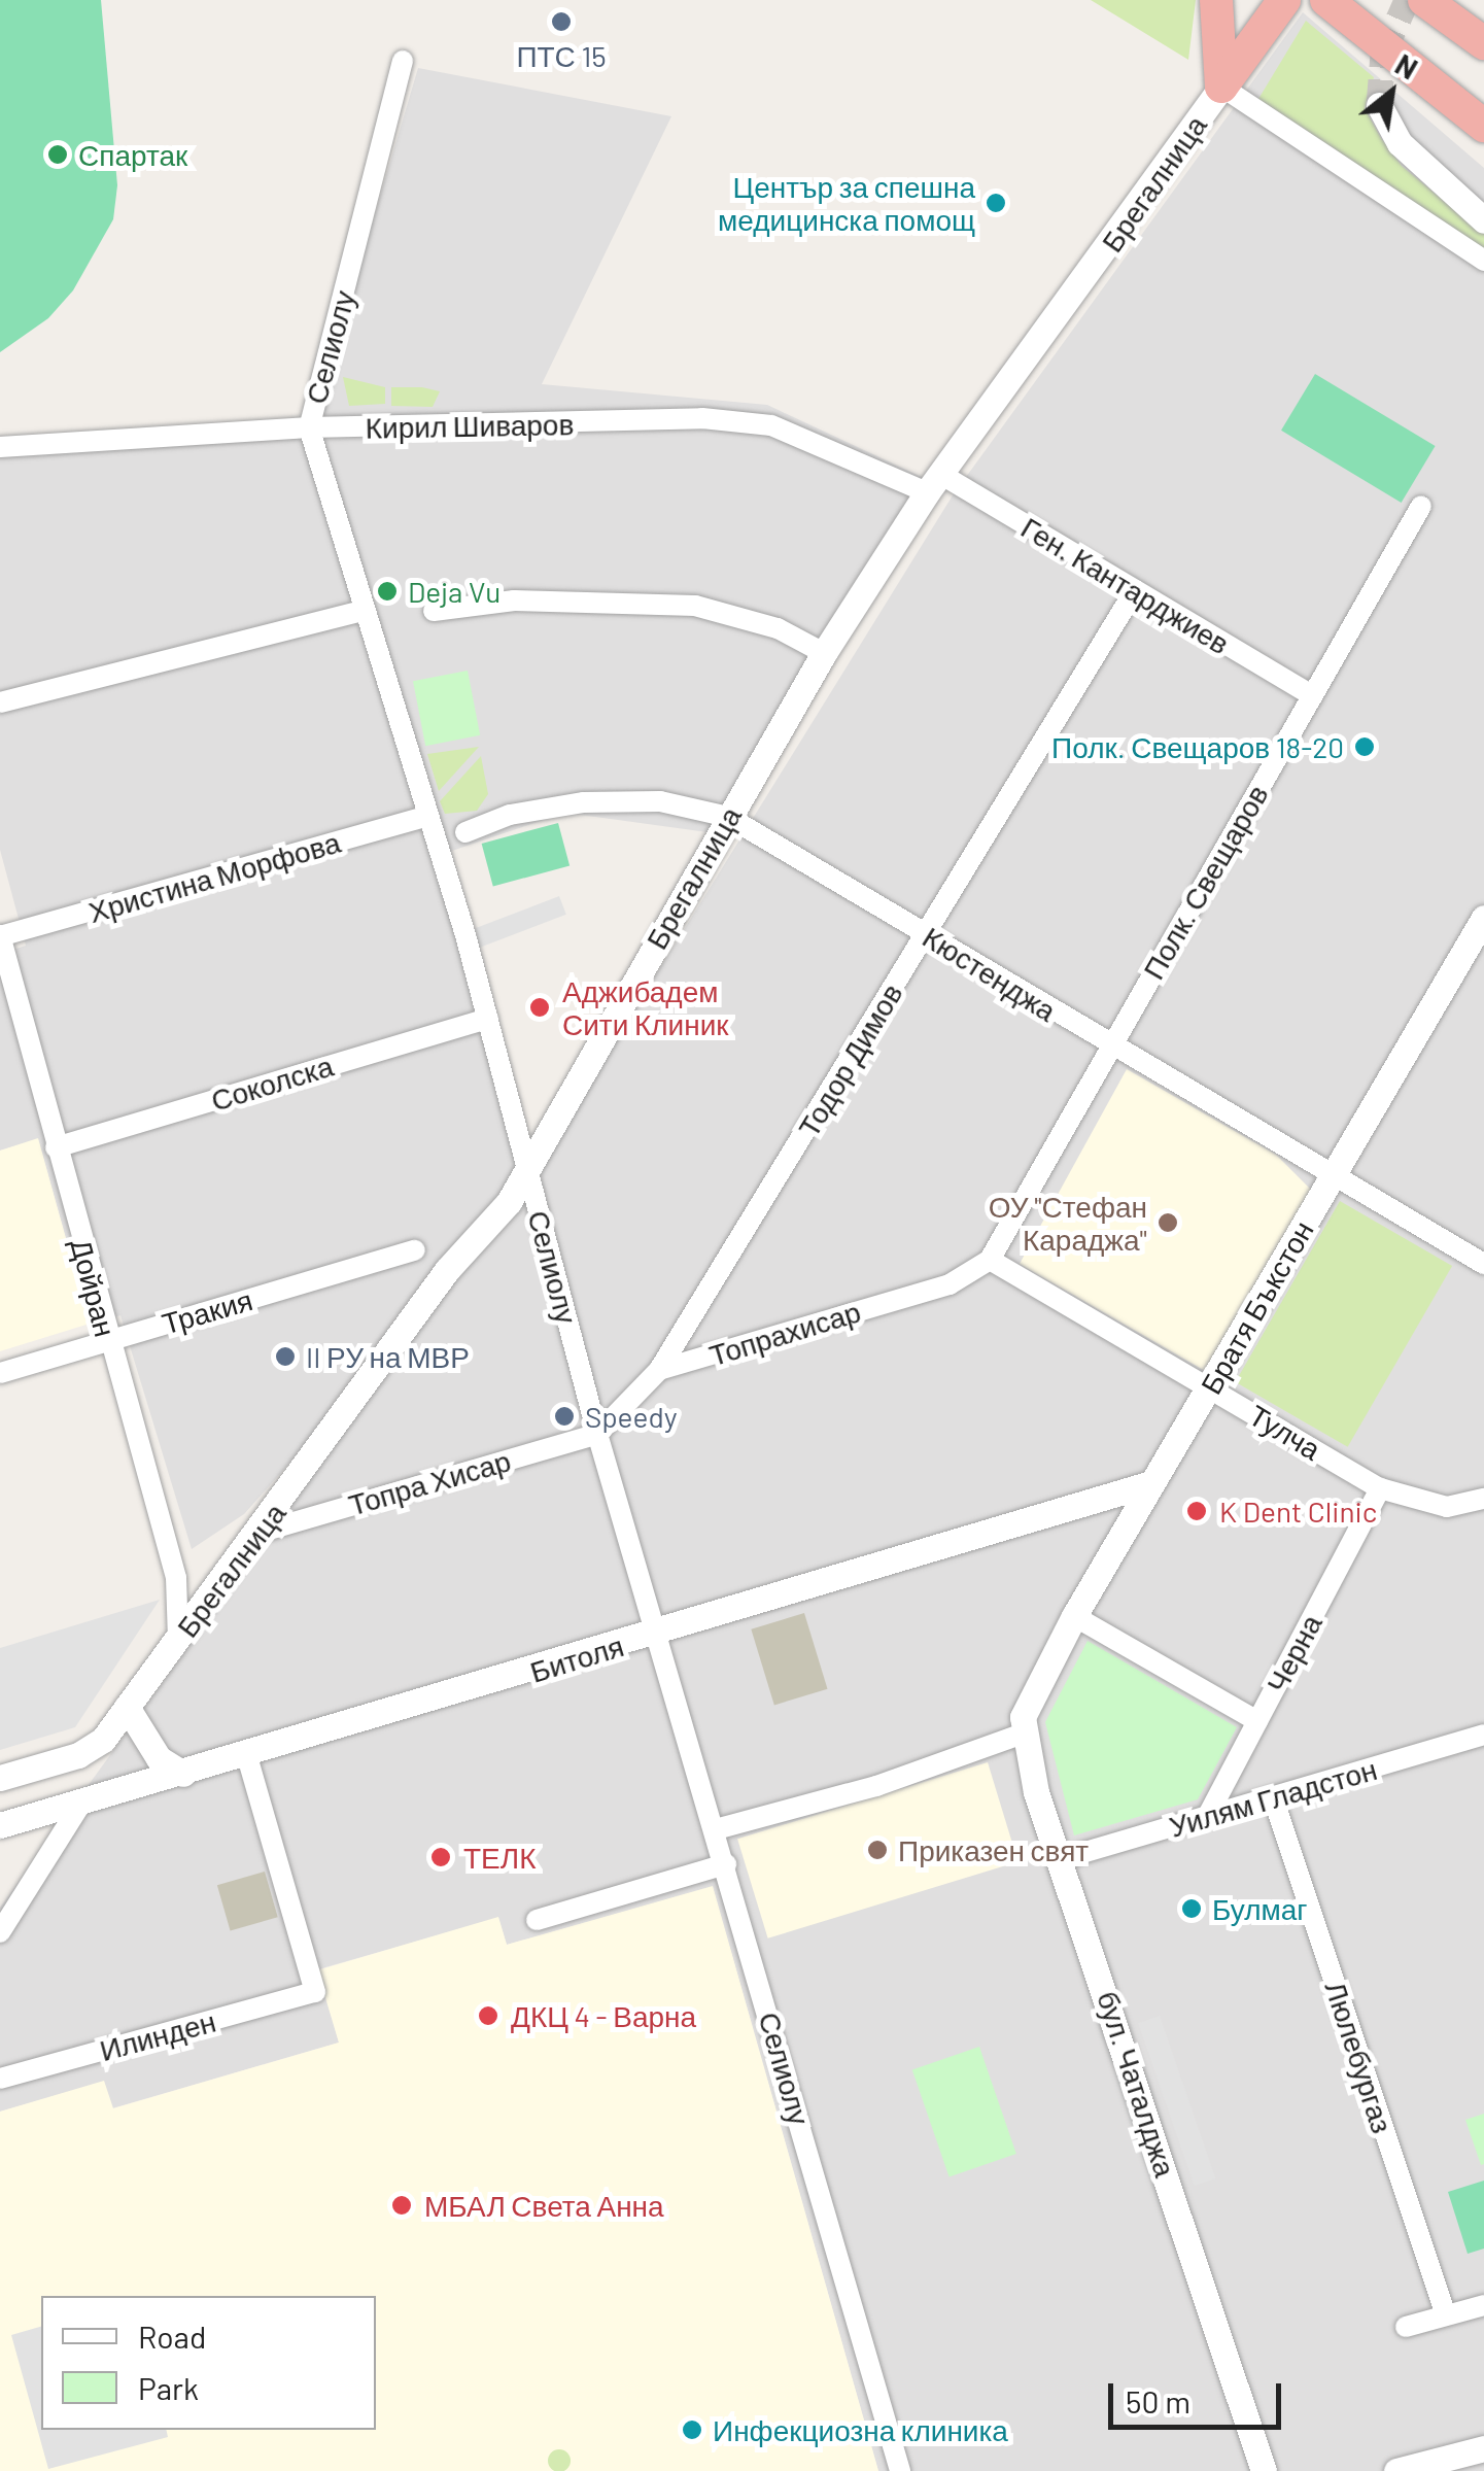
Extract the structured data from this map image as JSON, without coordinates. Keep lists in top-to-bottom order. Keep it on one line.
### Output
{"streets":{"street":["Брегалница","Селиолу","Кирил Шиваров","Ген. Кантарджиев","Христина Морфова","Полк. Свещаров","Кюстенджа","Тодор Димов","Соколска","Дойран","Братя Бъкстон","Тракия","Топрахисар","Тулча","Топра Хисар","Черна","Битоля","Уилям Гладстон","Илинден","Люлебургаз","бул. Чаталджа"]},"crossings":[["Брегалница","Селиолу"],["Брегалница","Кирил Шиваров"],["Брегалница","Ген. Кантарджиев"],["Брегалница","Кюстенджа"],["Брегалница","Дойран"],["Брегалница","Топра Хисар"],["Селиолу","Кирил Шиваров"],["Селиолу","Христина Морфова"],["Селиолу","Соколска"],["Селиолу","Топрахисар"],["Селиолу","Топра Хисар"],["Селиолу","Битоля"],["Кирил Шиваров","Ген. Кантарджиев"],["Ген. Кантарджиев","Полк. Свещаров"],["Ген. Кантарджиев","Тодор Димов"],["Христина Морфова","Дойран"],["Полк. Свещаров","Кюстенджа"],["Полк. Свещаров","Топрахисар"],["Полк. Свещаров","Тулча"],["Кюстенджа","Тодор Димов"],["Кюстенджа","Братя Бъкстон"],["Тодор Димов","Топрахисар"],["Соколска","Дойран"],["Дойран","Тракия"],["Братя Бъкстон","Тулча"],["Братя Бъкстон","Битоля"],["Братя Бъкстон","бул. Чаталджа"],["Топрахисар","Тулча"],["Топрахисар","Топра Хисар"],["Тулча","Черна"],["Черна","Уилям Гладстон"],["Битоля","Илинден"],["Уилям Гладстон","Люлебургаз"],["Уилям Гладстон","бул. Чаталджа"]],"places":["ПТС 15","Спартак","Център за спешна медицинска помощ","Deja Vu","Полк. Свещаров 18-20","Аджибадем Сити Клиник","ОУ \"Стефан Караджа\"","II РУ на МВР","Speedy","K Dent Clinic","Приказен свят","ТЕЛК","Булмаг","ДКЦ 4 - Варна","МБАЛ Света Анна","Инфекциозна клиника"],"legend":["Road","Park"],"scale_bar":"50 m","north":"top right"}
